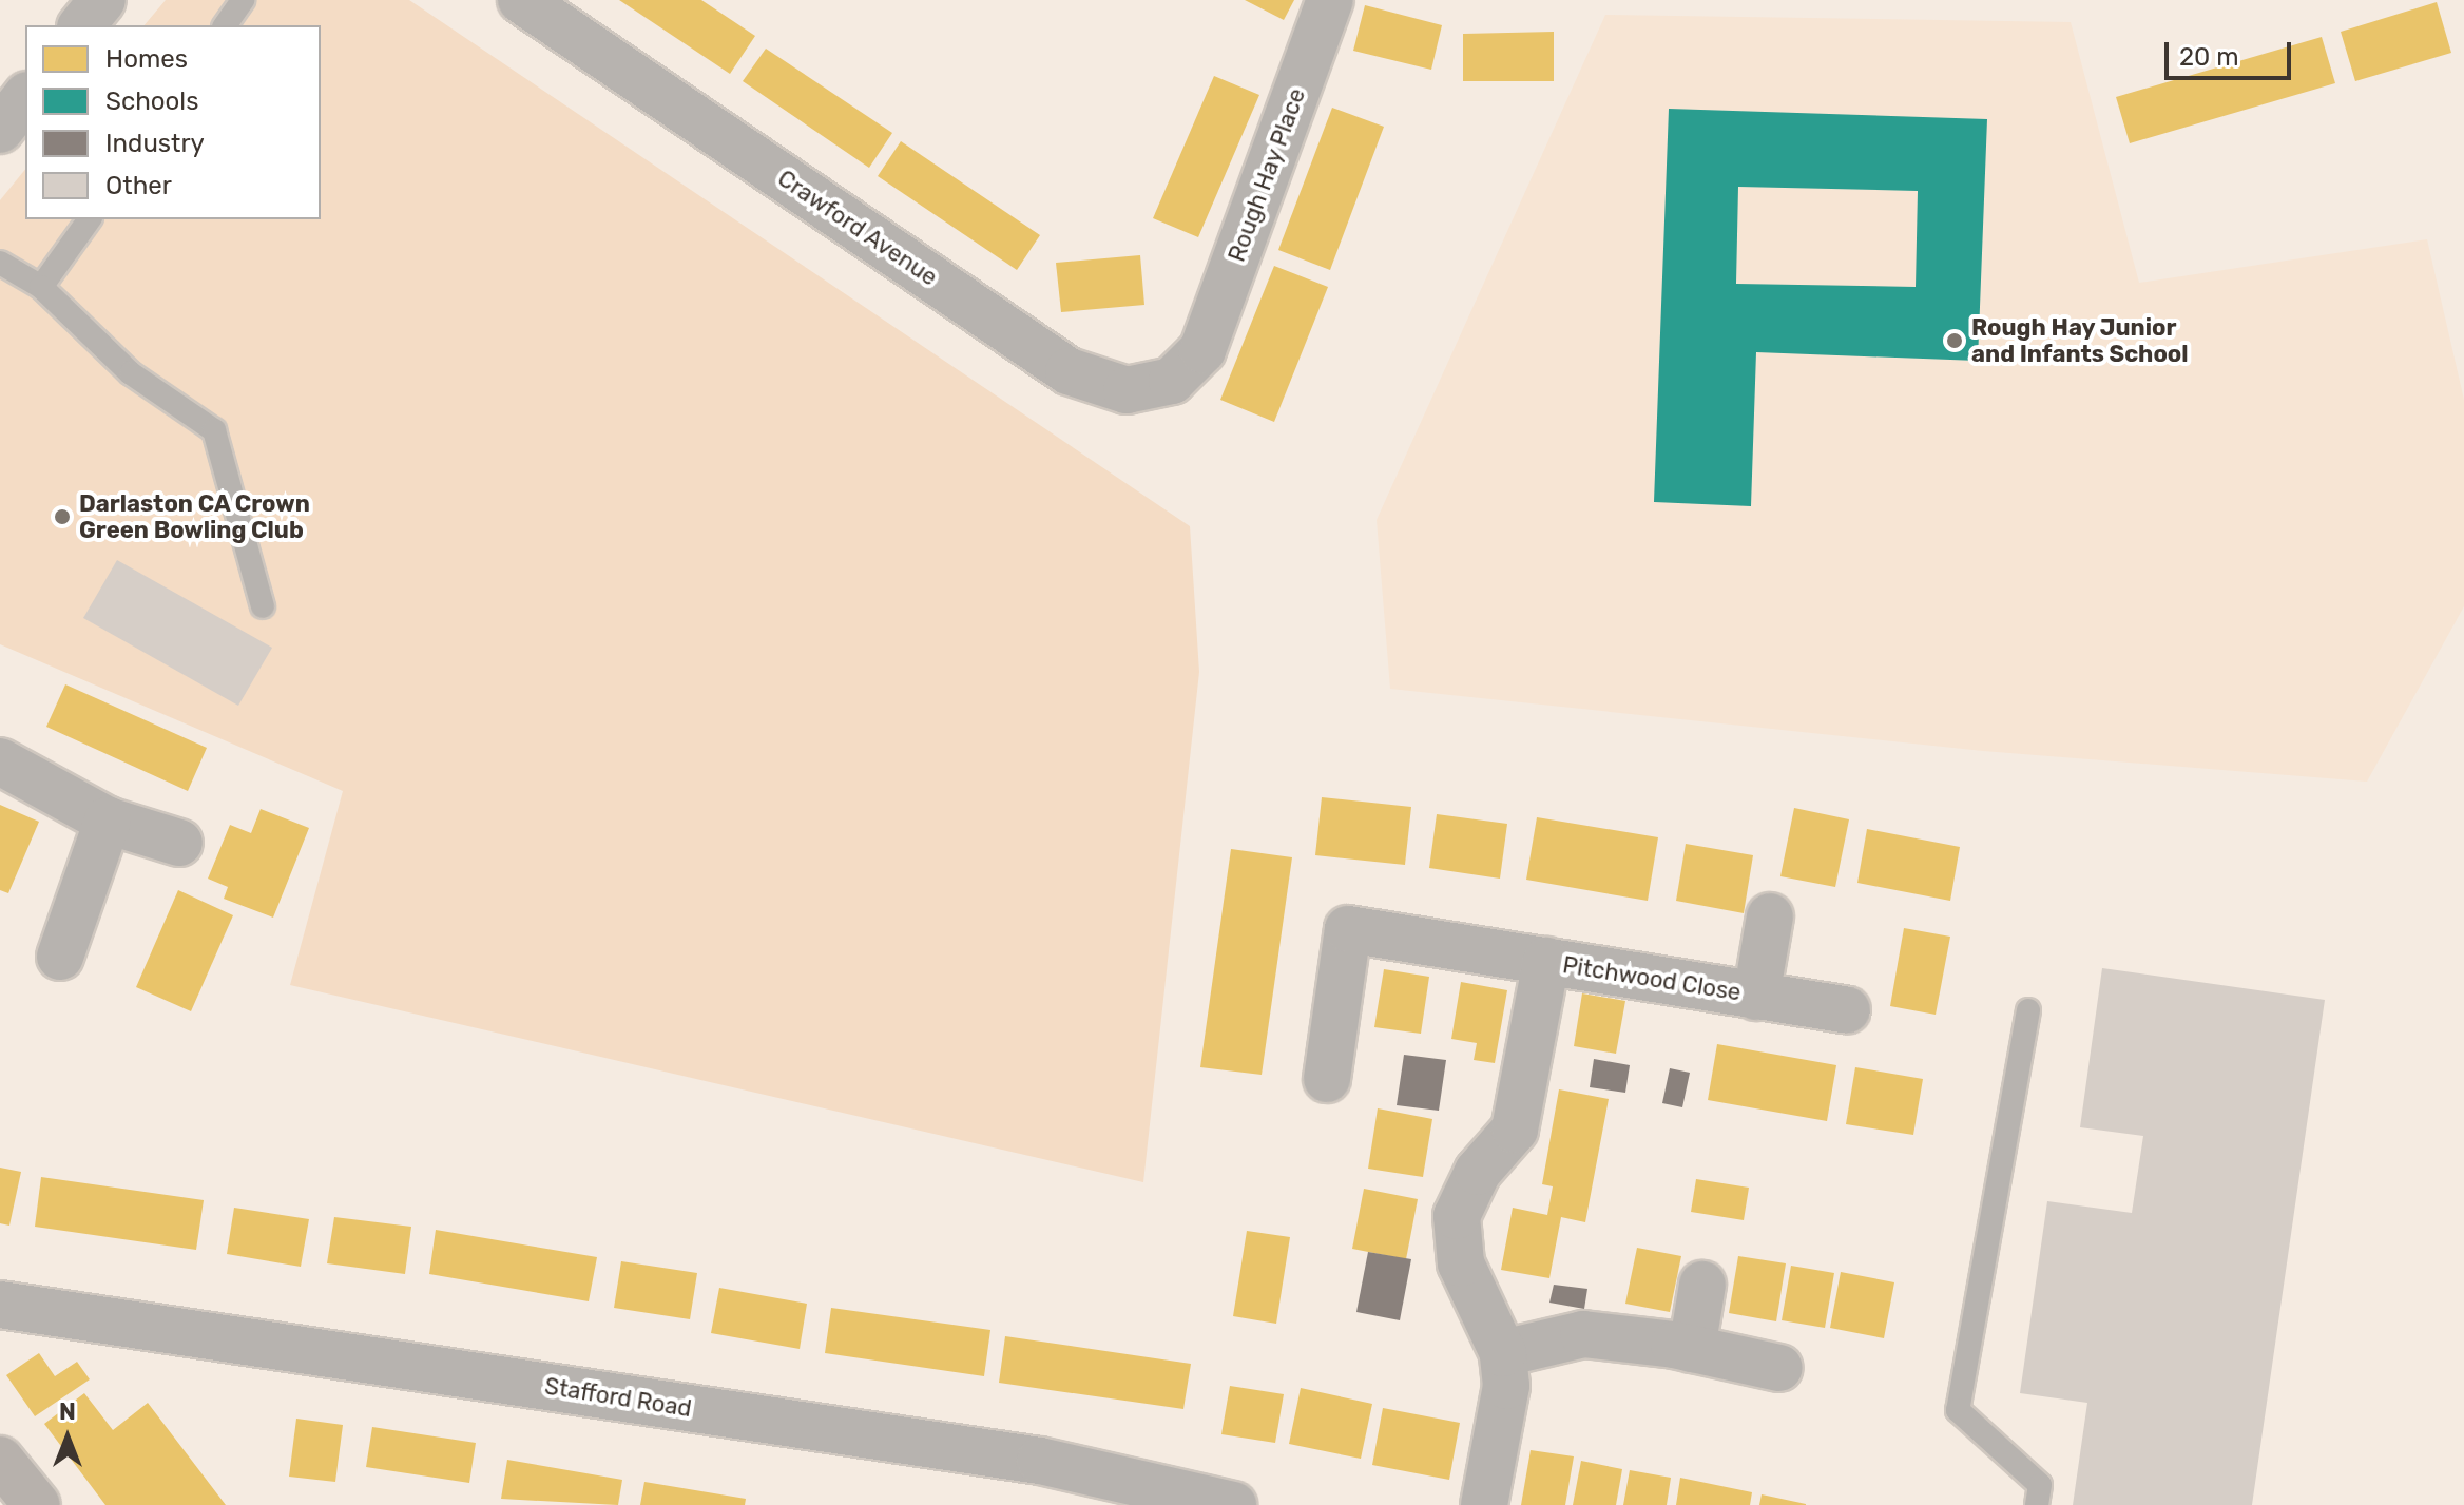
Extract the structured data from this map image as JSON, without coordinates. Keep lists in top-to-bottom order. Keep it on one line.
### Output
{"streets":{"street":["Rough Hay Place","Crawford Avenue","Pitchwood Close","Stafford Road"]},"crossings":[["Rough Hay Place","Crawford Avenue"]],"places":["Rough Hay Junior and Infants School","Darlaston CA Crown Green Bowling Club"],"legend":["Homes","Schools","Industry","Other"],"scale_bar":"20 m","north":"top"}
